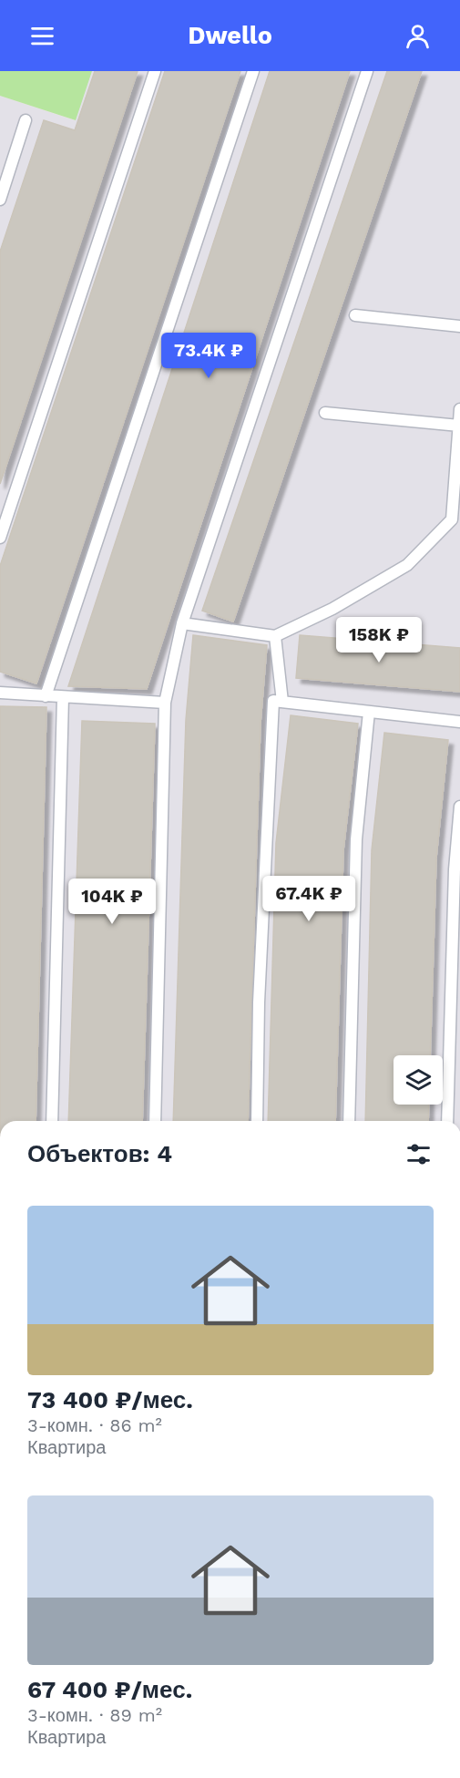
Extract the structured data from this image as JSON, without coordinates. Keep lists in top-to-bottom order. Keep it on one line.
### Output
{"page":{"header":"Dwello","price":["73.4K ₽","158K ₽","67.4K ₽","104K ₽"],"heading":"Объектов: 4","list":[{"name":"73 400 ₽/мес.","note":"3-комн. · 86 m² · Квартира"},{"name":"67 400 ₽/мес.","note":"3-комн. · 89 m² · Квартира"}]}}
